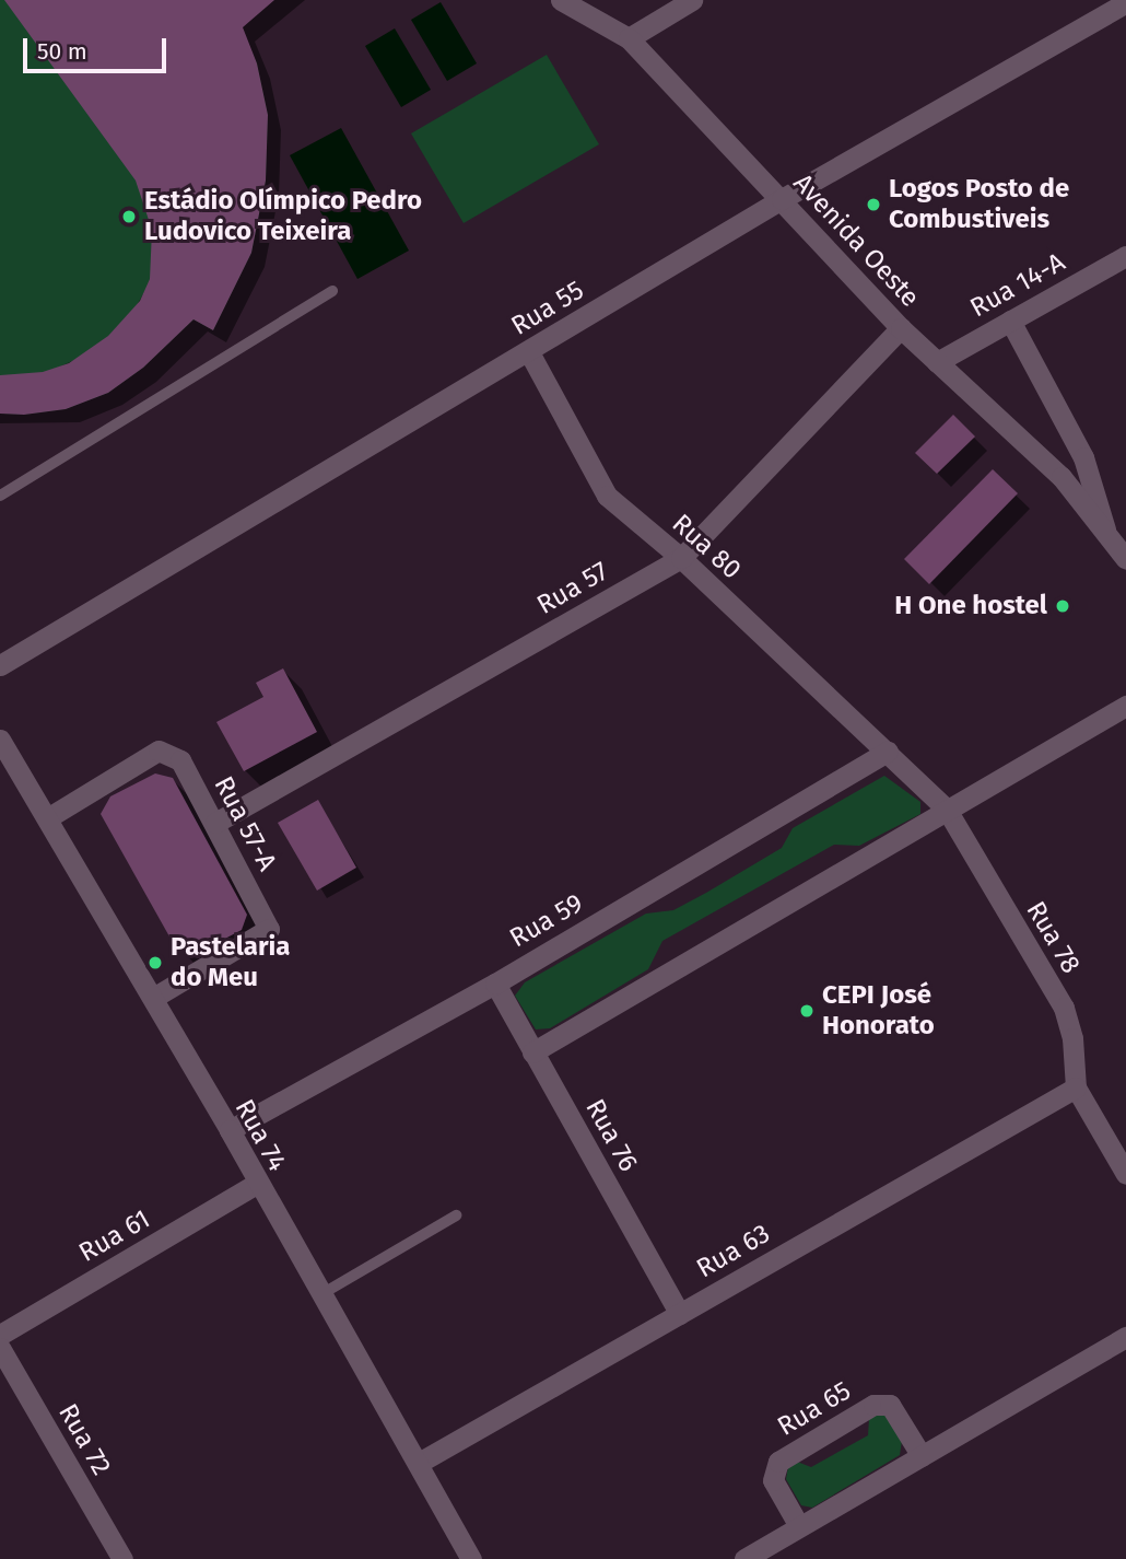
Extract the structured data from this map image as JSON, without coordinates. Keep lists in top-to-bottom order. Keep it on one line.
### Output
{"streets":{"street":["Avenida Oeste","Rua 14-A","Rua 55","Rua 80","Rua 57","Rua 57-A","Rua 59","Rua 78","Rua 74","Rua 76","Rua 61","Rua 63","Rua 65","Rua 72"]},"crossings":[["Avenida Oeste","Rua 14-A"],["Avenida Oeste","Rua 55"],["Avenida Oeste","Rua 57"],["Rua 55","Rua 80"],["Rua 80","Rua 57"],["Rua 80","Rua 59"],["Rua 80","Rua 78"],["Rua 57","Rua 57-A"],["Rua 57-A","Rua 74"],["Rua 59","Rua 78"],["Rua 59","Rua 74"],["Rua 59","Rua 76"],["Rua 78","Rua 63"],["Rua 74","Rua 61"],["Rua 74","Rua 63"],["Rua 76","Rua 63"]],"places":["Logos Posto de Combustiveis","Estádio Olímpico Pedro Ludovico Teixeira","H One hostel","Pastelaria do Meu","CEPI José Honorato"],"scale_bar":"50 m"}
